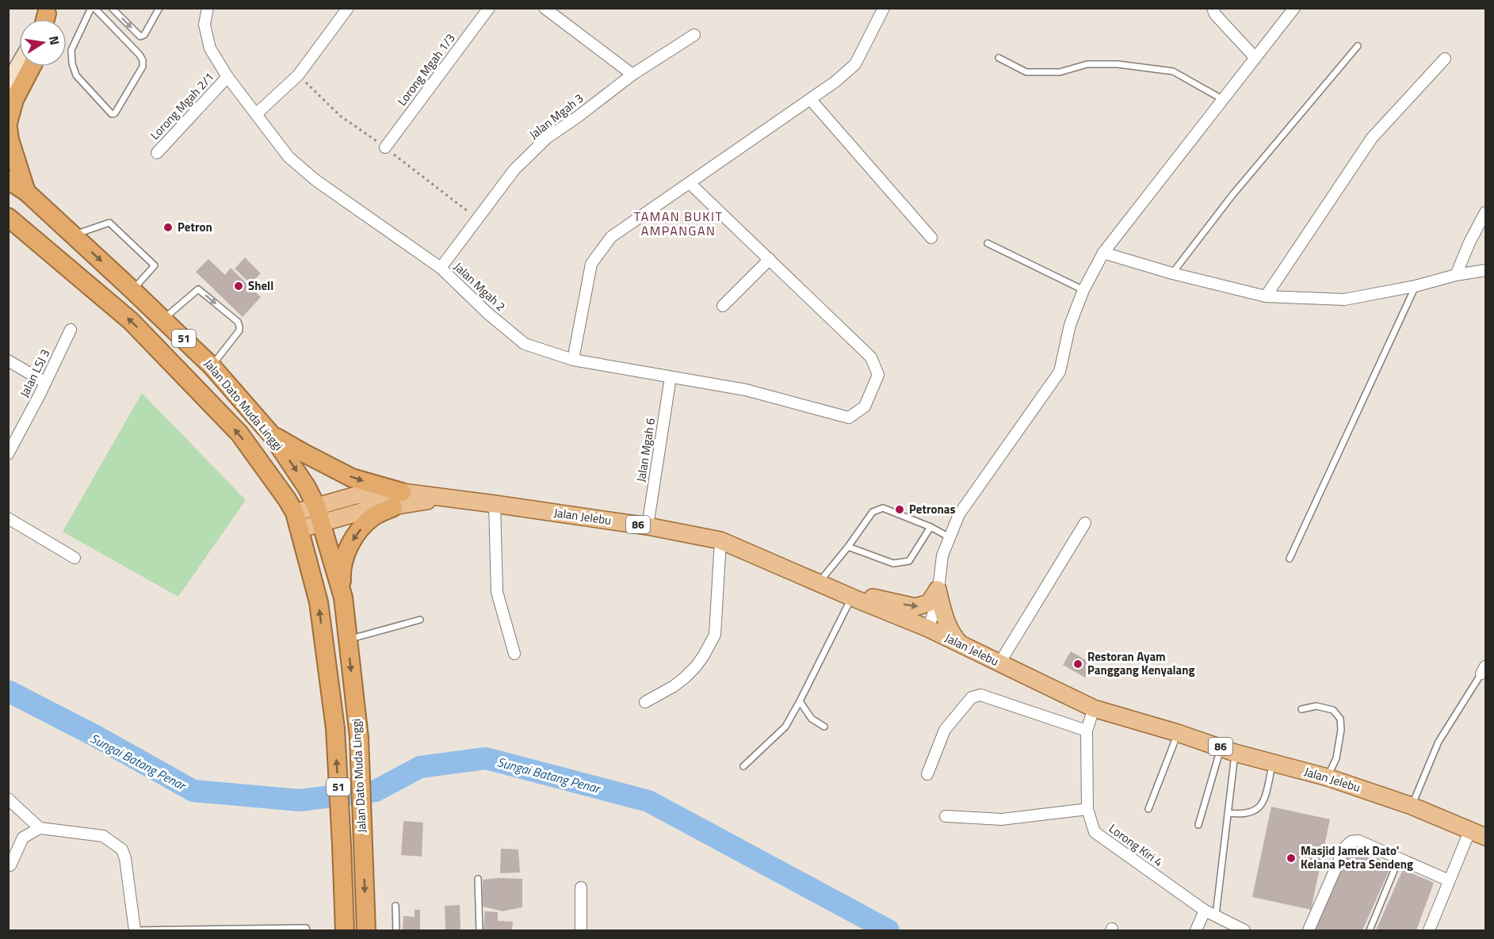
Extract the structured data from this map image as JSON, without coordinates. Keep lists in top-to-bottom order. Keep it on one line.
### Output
{"streets":{"highway":["51","Jalan Dato Muda Linggi"],"main road":["Jalan Jelebu","86"],"street":["Lorong Mgah 1/3","Lorong Mgah 2/1","Jalan Mgah 3","Jalan Mgah 2","Jalan LSJ 3","Jalan Mgah 6","Lorong Kiri 4"]},"crossings":[["Lorong Mgah 2/1","Jalan Mgah 2"],["Jalan Mgah 3","Jalan Mgah 2"],["Jalan Mgah 2","Jalan Mgah 6"],["Jalan Dato Muda Linggi","Jalan Jelebu"],["Jalan Mgah 6","Jalan Jelebu"],["Jalan Jelebu","Lorong Kiri 4"]],"districts":["TAMAN BUKIT AMPANGAN"],"water":["Sungai Batang Penar"],"places":["Petron","Shell","Petronas","Restoran Ayam Panggang Kenyalang","Masjid Jamek Dato' Kelana Petra Sendeng"],"north":"right"}
